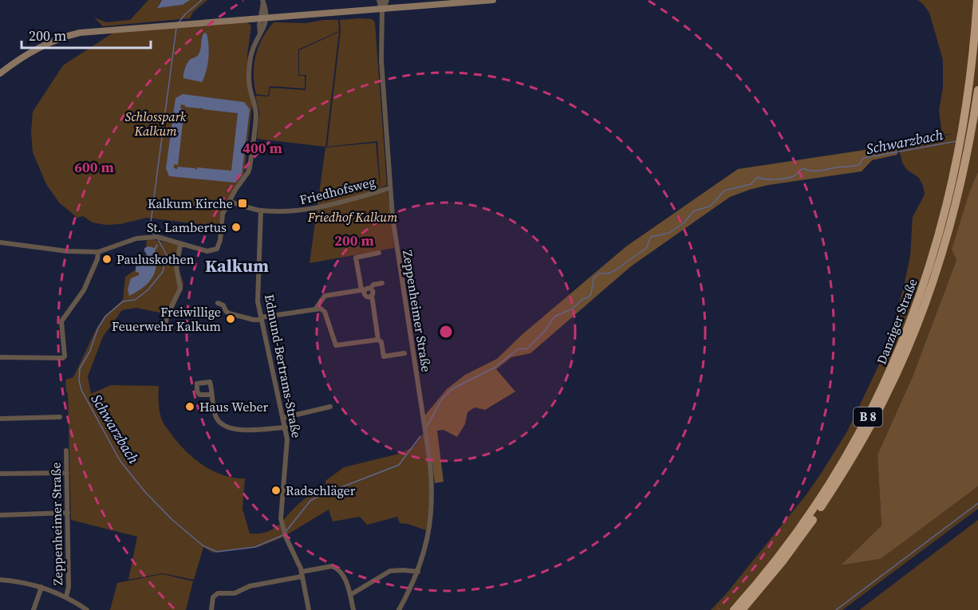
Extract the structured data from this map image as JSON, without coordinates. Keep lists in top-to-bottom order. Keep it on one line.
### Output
{"streets":{"highway":["Danziger Straße","B 8"],"street":["Friedhofsweg","Zeppenheimer Straße","Edmund-Bertrams-Straße"]},"crossings":[["Friedhofsweg","Zeppenheimer Straße"],["Friedhofsweg","Edmund-Bertrams-Straße"]],"districts":["Kalkum"],"water":["Schwarzbach"],"parks":["Schlosspark Kalkum","Friedhof Kalkum"],"places":{"transit":["Kalkum Kirche"],"other":["St. Lambertus","Pauluskothen","Freiwillige Feuerwehr Kalkum","Haus Weber","Radschläger"]},"scale_bar":"200 m","rings":["400 m","600 m","200 m"]}
